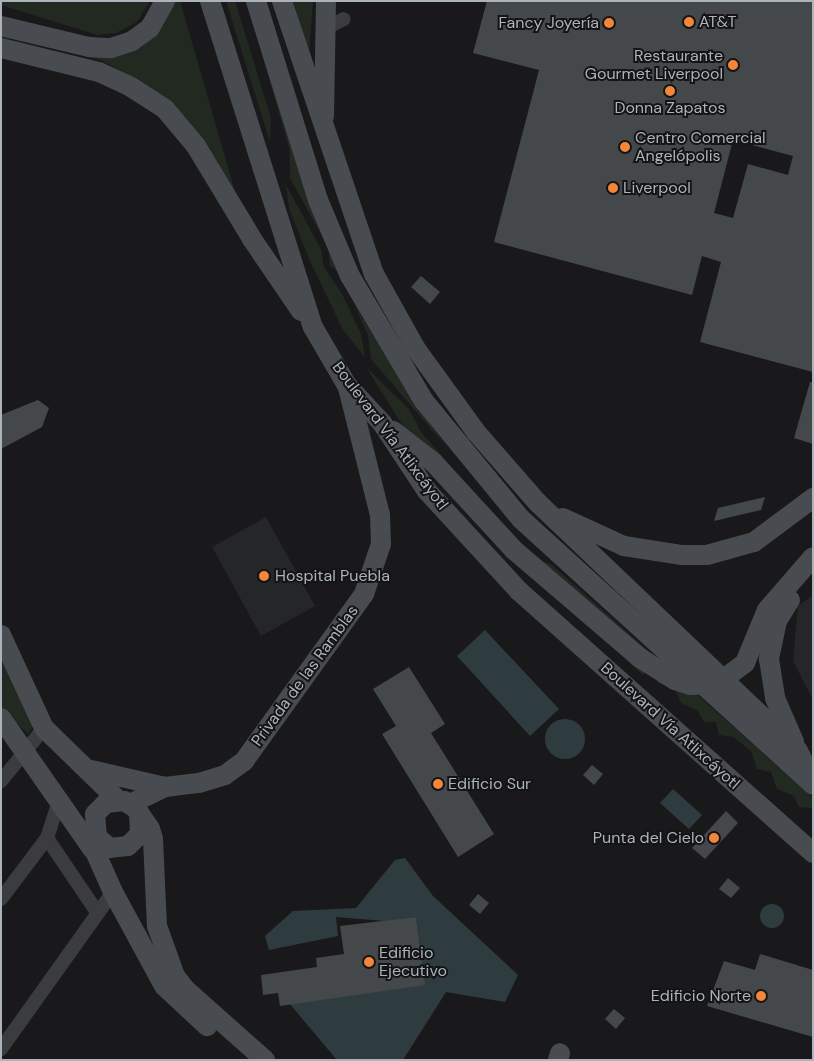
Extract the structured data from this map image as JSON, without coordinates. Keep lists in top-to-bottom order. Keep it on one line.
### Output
{"streets":{"main road":["Boulevard Vía Atlixcáyotl","Privada de las Ramblas"]},"crossings":[["Boulevard Vía Atlixcáyotl","Privada de las Ramblas"]],"places":["AT&T","Fancy Joyería","Restaurante Gourmet Liverpool","Donna Zapatos","Centro Comercial Angelópolis","Liverpool","Hospital Puebla","Edificio Sur","Punta del Cielo","Edificio Ejecutivo","Edificio Norte"]}
